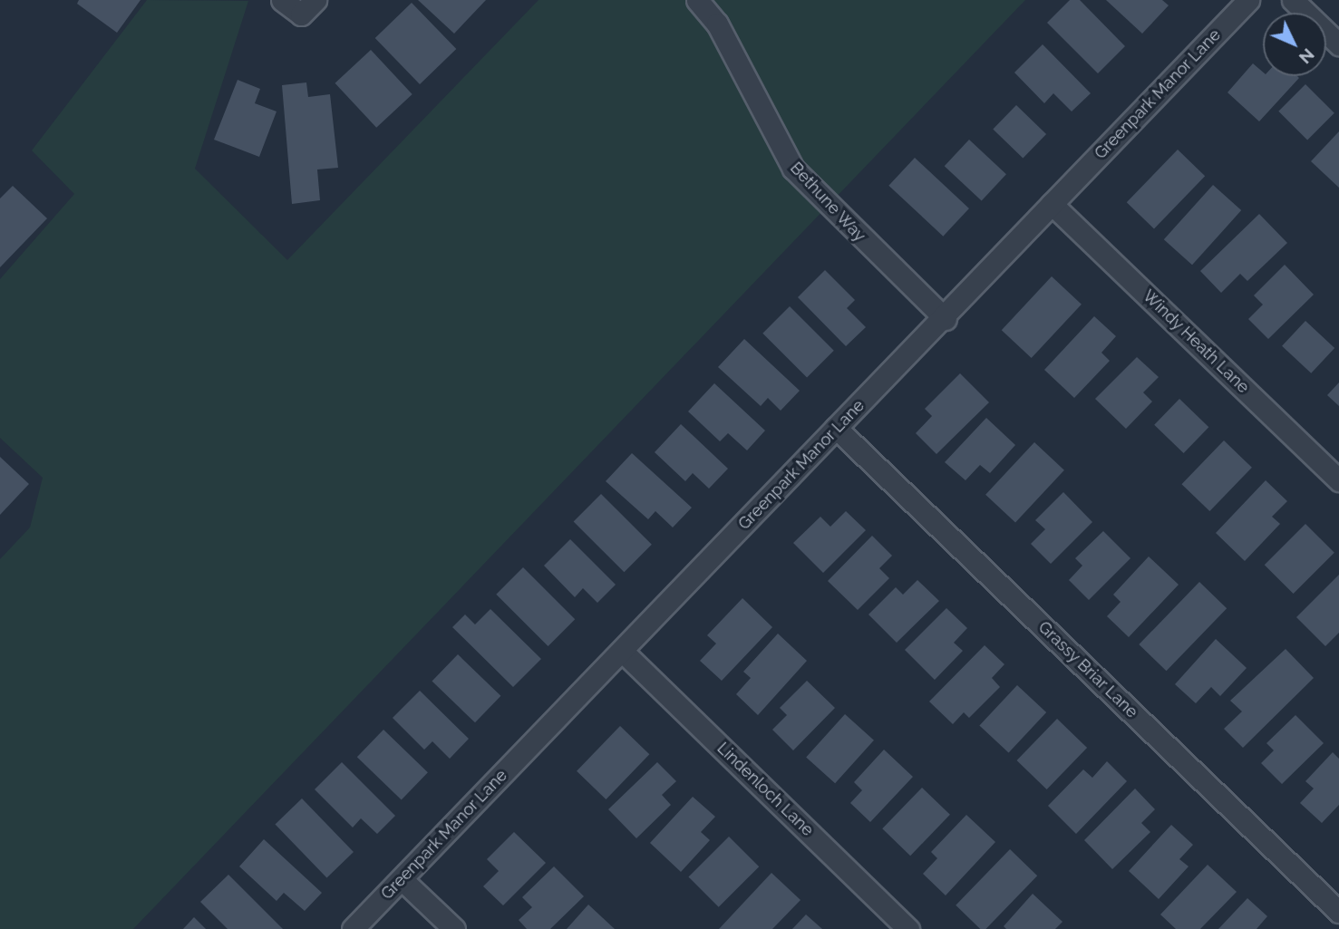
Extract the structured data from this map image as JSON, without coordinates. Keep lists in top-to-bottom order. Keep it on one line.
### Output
{"streets":{"street":["Greenpark Manor Lane","Bethune Way","Windy Heath Lane","Grassy Briar Lane","Lindenloch Lane"]},"crossings":[["Greenpark Manor Lane","Bethune Way"],["Greenpark Manor Lane","Windy Heath Lane"],["Greenpark Manor Lane","Grassy Briar Lane"],["Greenpark Manor Lane","Lindenloch Lane"]],"north":"bottom right"}
